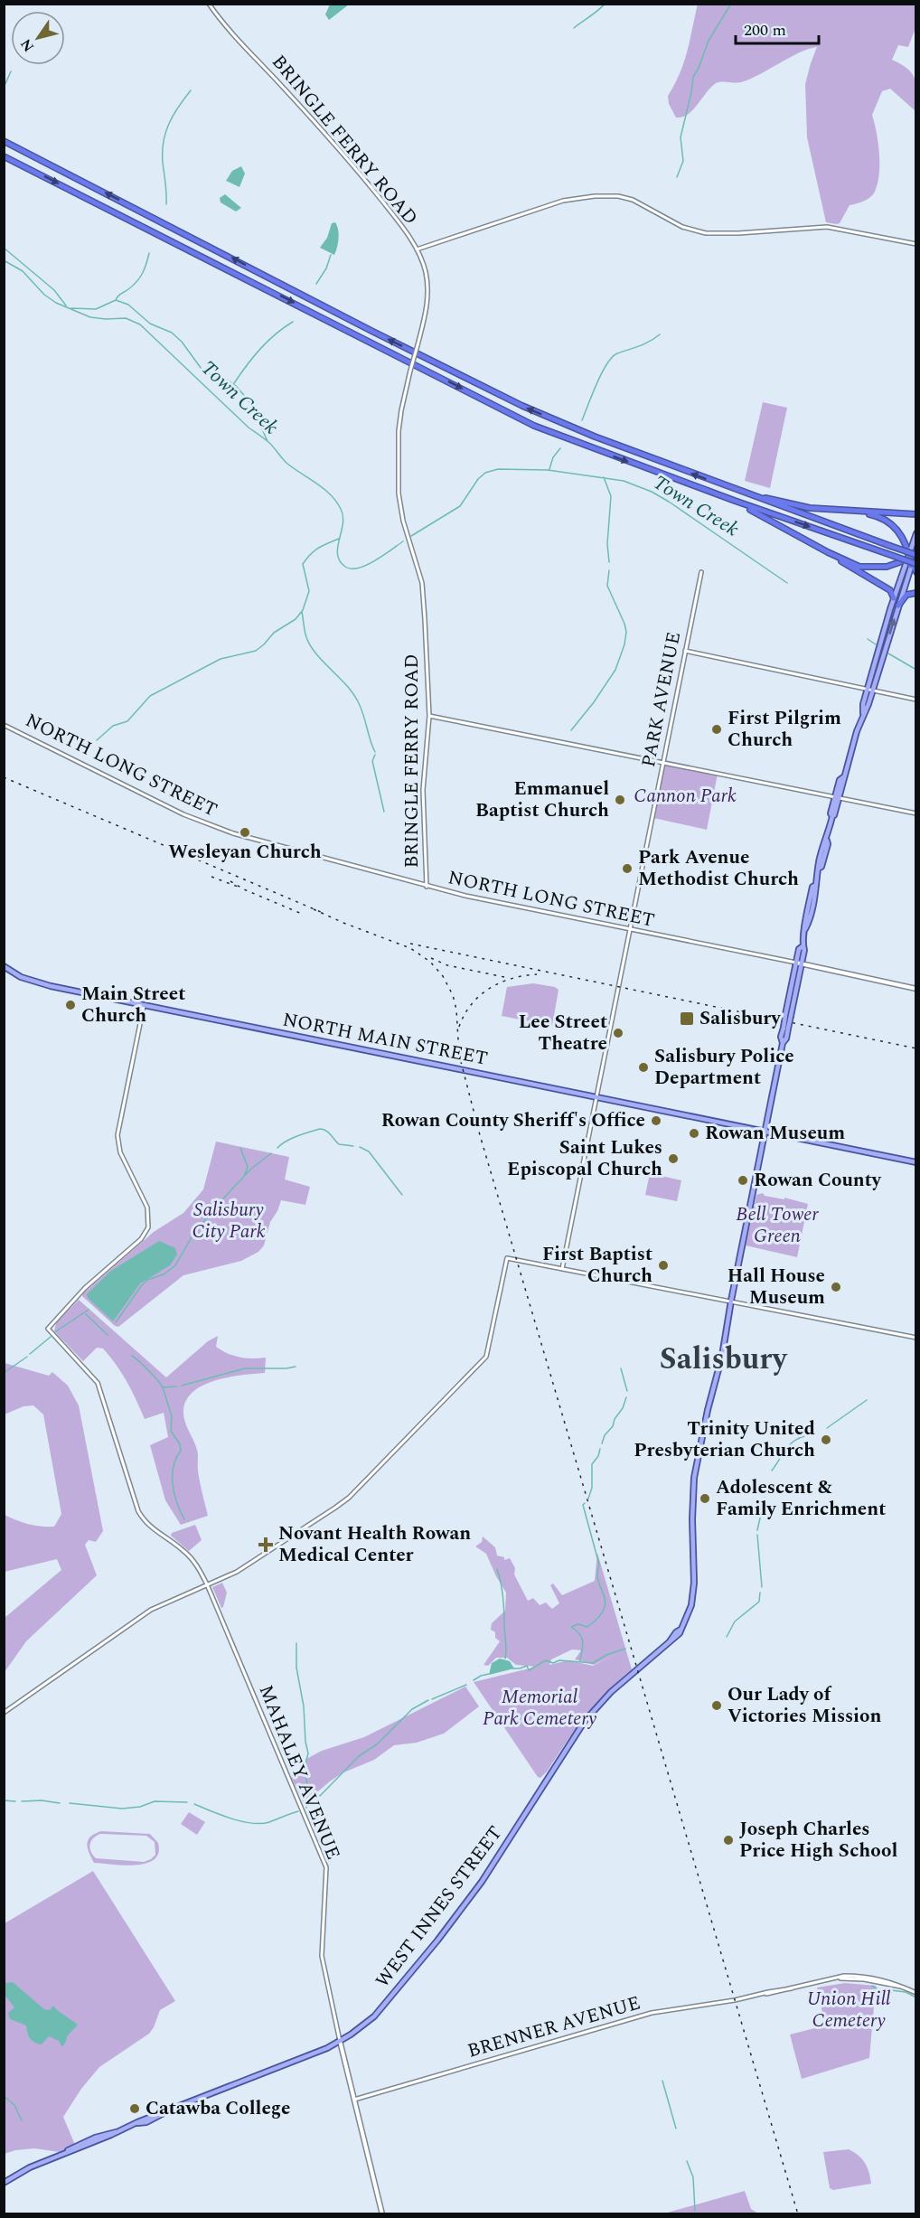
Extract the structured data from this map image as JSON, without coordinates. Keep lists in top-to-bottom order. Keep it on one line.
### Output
{"streets":{"main road":["NORTH MAIN STREET","WEST INNES STREET"],"street":["BRINGLE FERRY ROAD","PARK AVENUE","NORTH LONG STREET","MAHALEY AVENUE","BRENNER AVENUE"]},"crossings":[["BRINGLE FERRY ROAD","NORTH LONG STREET"],["PARK AVENUE","NORTH LONG STREET"],["PARK AVENUE","NORTH MAIN STREET"],["NORTH LONG STREET","WEST INNES STREET"],["NORTH MAIN STREET","MAHALEY AVENUE"],["NORTH MAIN STREET","WEST INNES STREET"],["MAHALEY AVENUE","WEST INNES STREET"]],"districts":["Salisbury"],"water":["Town Creek"],"parks":["Cannon Park","Salisbury City Park","Bell Tower Green","Memorial Park Cemetery","Union Hill Cemetery"],"places":{"other":["First Pilgrim Church","Emmanuel Baptist Church","Wesleyan Church","Park Avenue Methodist Church","Main Street Church","Lee Street Theatre","Salisbury Police Department","Rowan County Sheriff's Office","Rowan Museum","Saint Lukes Episcopal Church","Rowan County","First Baptist Church","Hall House Museum","Trinity United Presbyterian Church","Adolescent & Family Enrichment","Our Lady of Victories Mission","Joseph Charles Price High School","Catawba College"],"transit":["Salisbury"],"health":["Novant Health Rowan Medical Center"]},"scale_bar":"200 m","north":"bottom left"}
